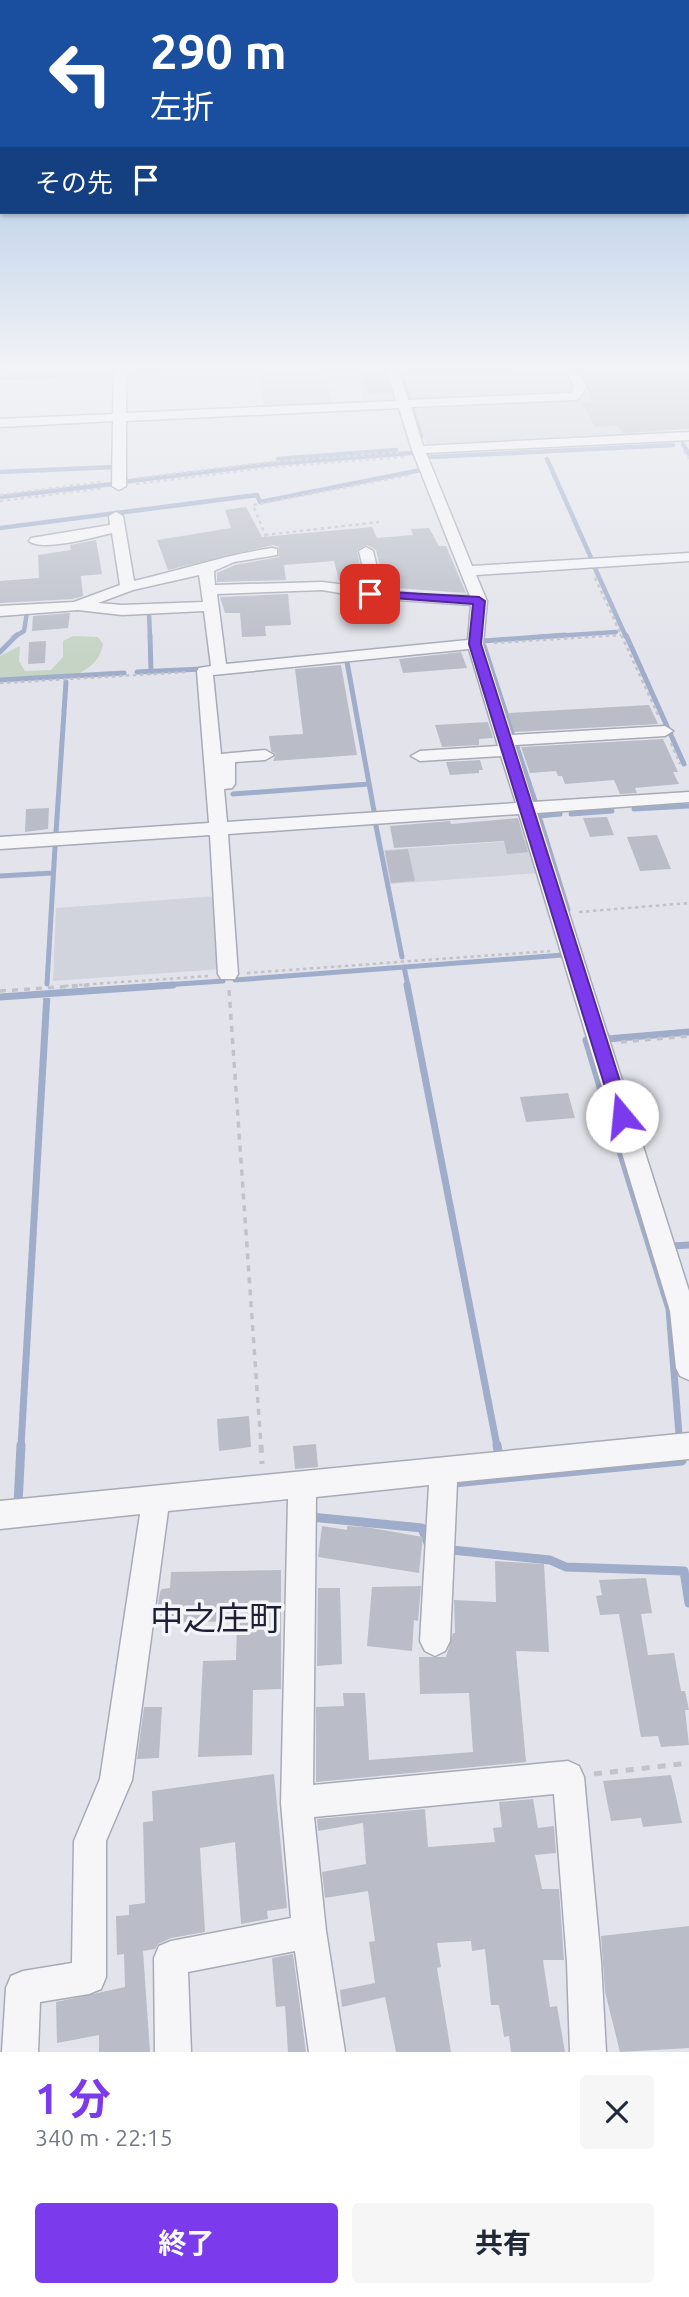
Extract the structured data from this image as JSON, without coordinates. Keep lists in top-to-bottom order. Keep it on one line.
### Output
{"districts":["中之庄町"],"page":{"turn":["290 m","左折"],"then":"その先","heading":["1 分","340 m · 22:15"],"buttons":["終了","共有"]}}
